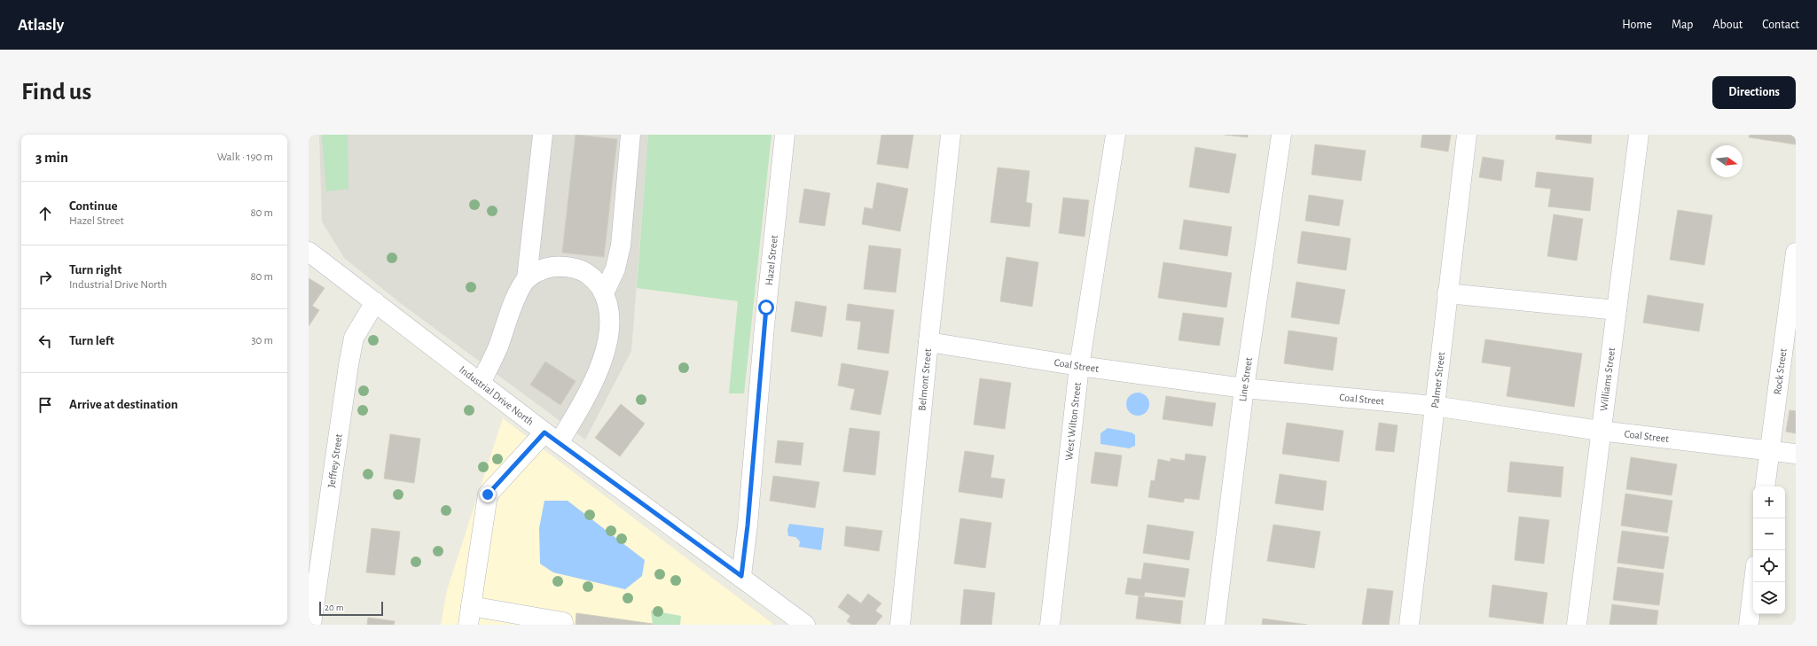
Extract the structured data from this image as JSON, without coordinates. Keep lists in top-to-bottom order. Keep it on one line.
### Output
{"streets":{"street":["Hazel Street","Coal Street","Rock Street","Belmont Street","Line Street","Palmer Street","Williams Street","Industrial Drive North","West Wilton Street","Jeffrey Street"]},"crossings":[["Hazel Street","Industrial Drive North"],["Coal Street","Rock Street"],["Coal Street","Belmont Street"],["Coal Street","Line Street"],["Coal Street","Palmer Street"],["Coal Street","Williams Street"],["Coal Street","West Wilton Street"],["Industrial Drive North","Jeffrey Street"]],"scale_bar":"20 m","north":"right","page":{"header":"Atlasly","nav":["Home","Map","About","Contact"],"buttons":"Directions","title":"Find us","heading":["3 min","Walk · 190 m"],"list":[["Continue","Hazel Street","80 m"],["Turn right","Industrial Drive North","80 m"],["Turn left","30 m"],"Arrive at destination"],"map_buttons":["+","−"],"scale":"20 m"}}
